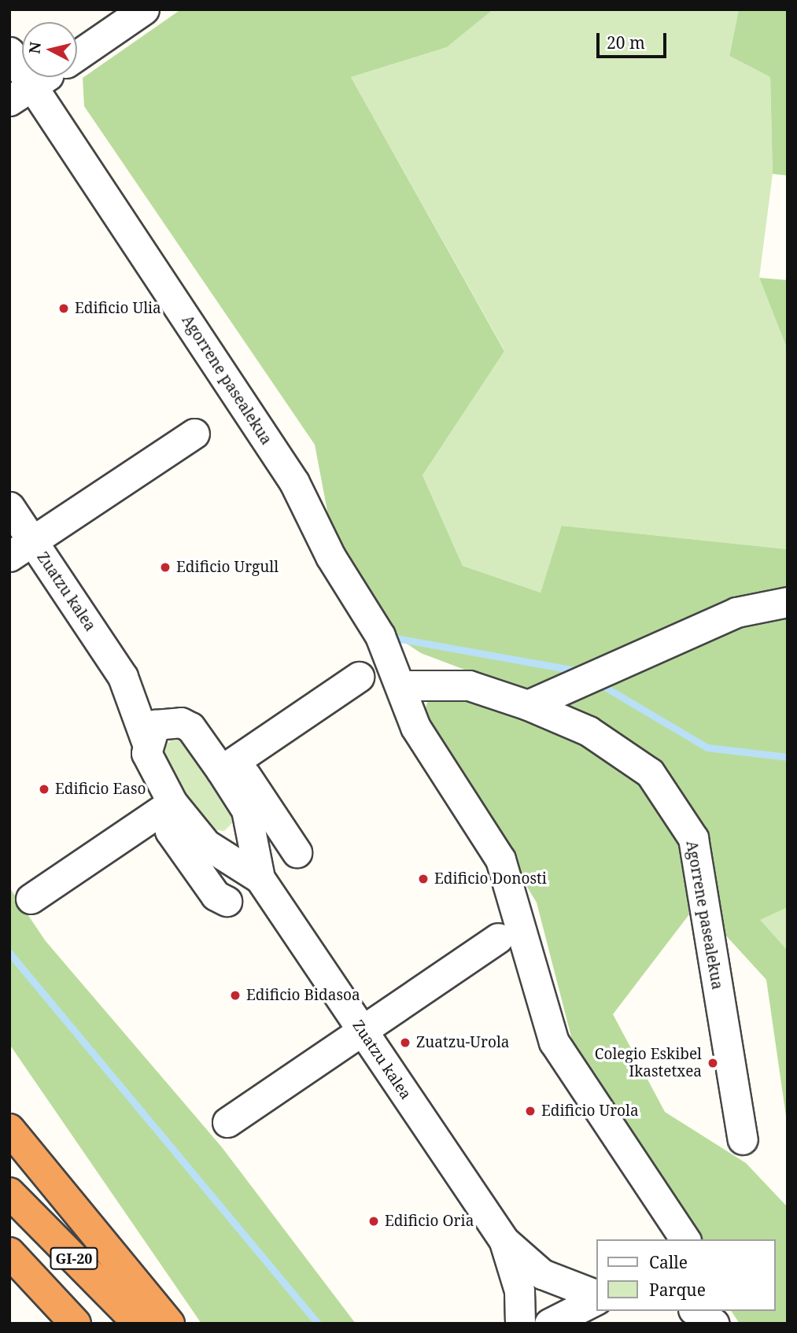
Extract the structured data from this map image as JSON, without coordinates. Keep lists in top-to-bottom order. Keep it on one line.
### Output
{"streets":{"highway":["GI-20"],"street":["Agorrene pasealekua","Zuatzu kalea"]},"places":["Edificio Ulia","Edificio Urgull","Edificio Easo","Edificio Donosti","Edificio Bidasoa","Zuatzu-Urola","Colegio Eskibel Ikastetxea","Edificio Urola","Edificio Oria"],"legend":["Calle","Parque"],"scale_bar":"20 m","north":"left"}
